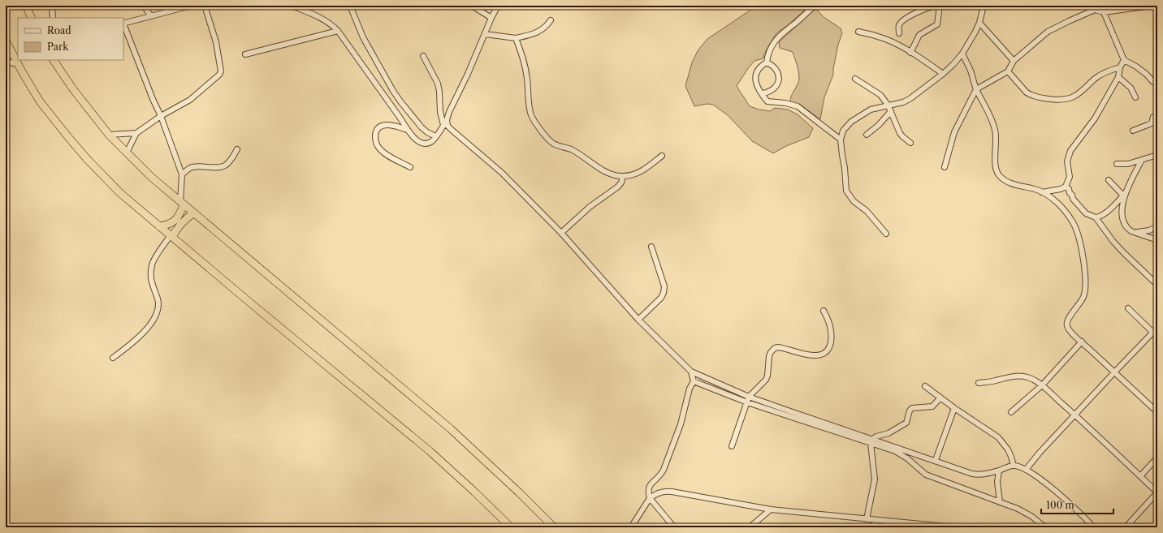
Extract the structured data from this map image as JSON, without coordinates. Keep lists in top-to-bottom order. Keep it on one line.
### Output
{"legend":["Road","Park"],"scale_bar":"100 m"}
